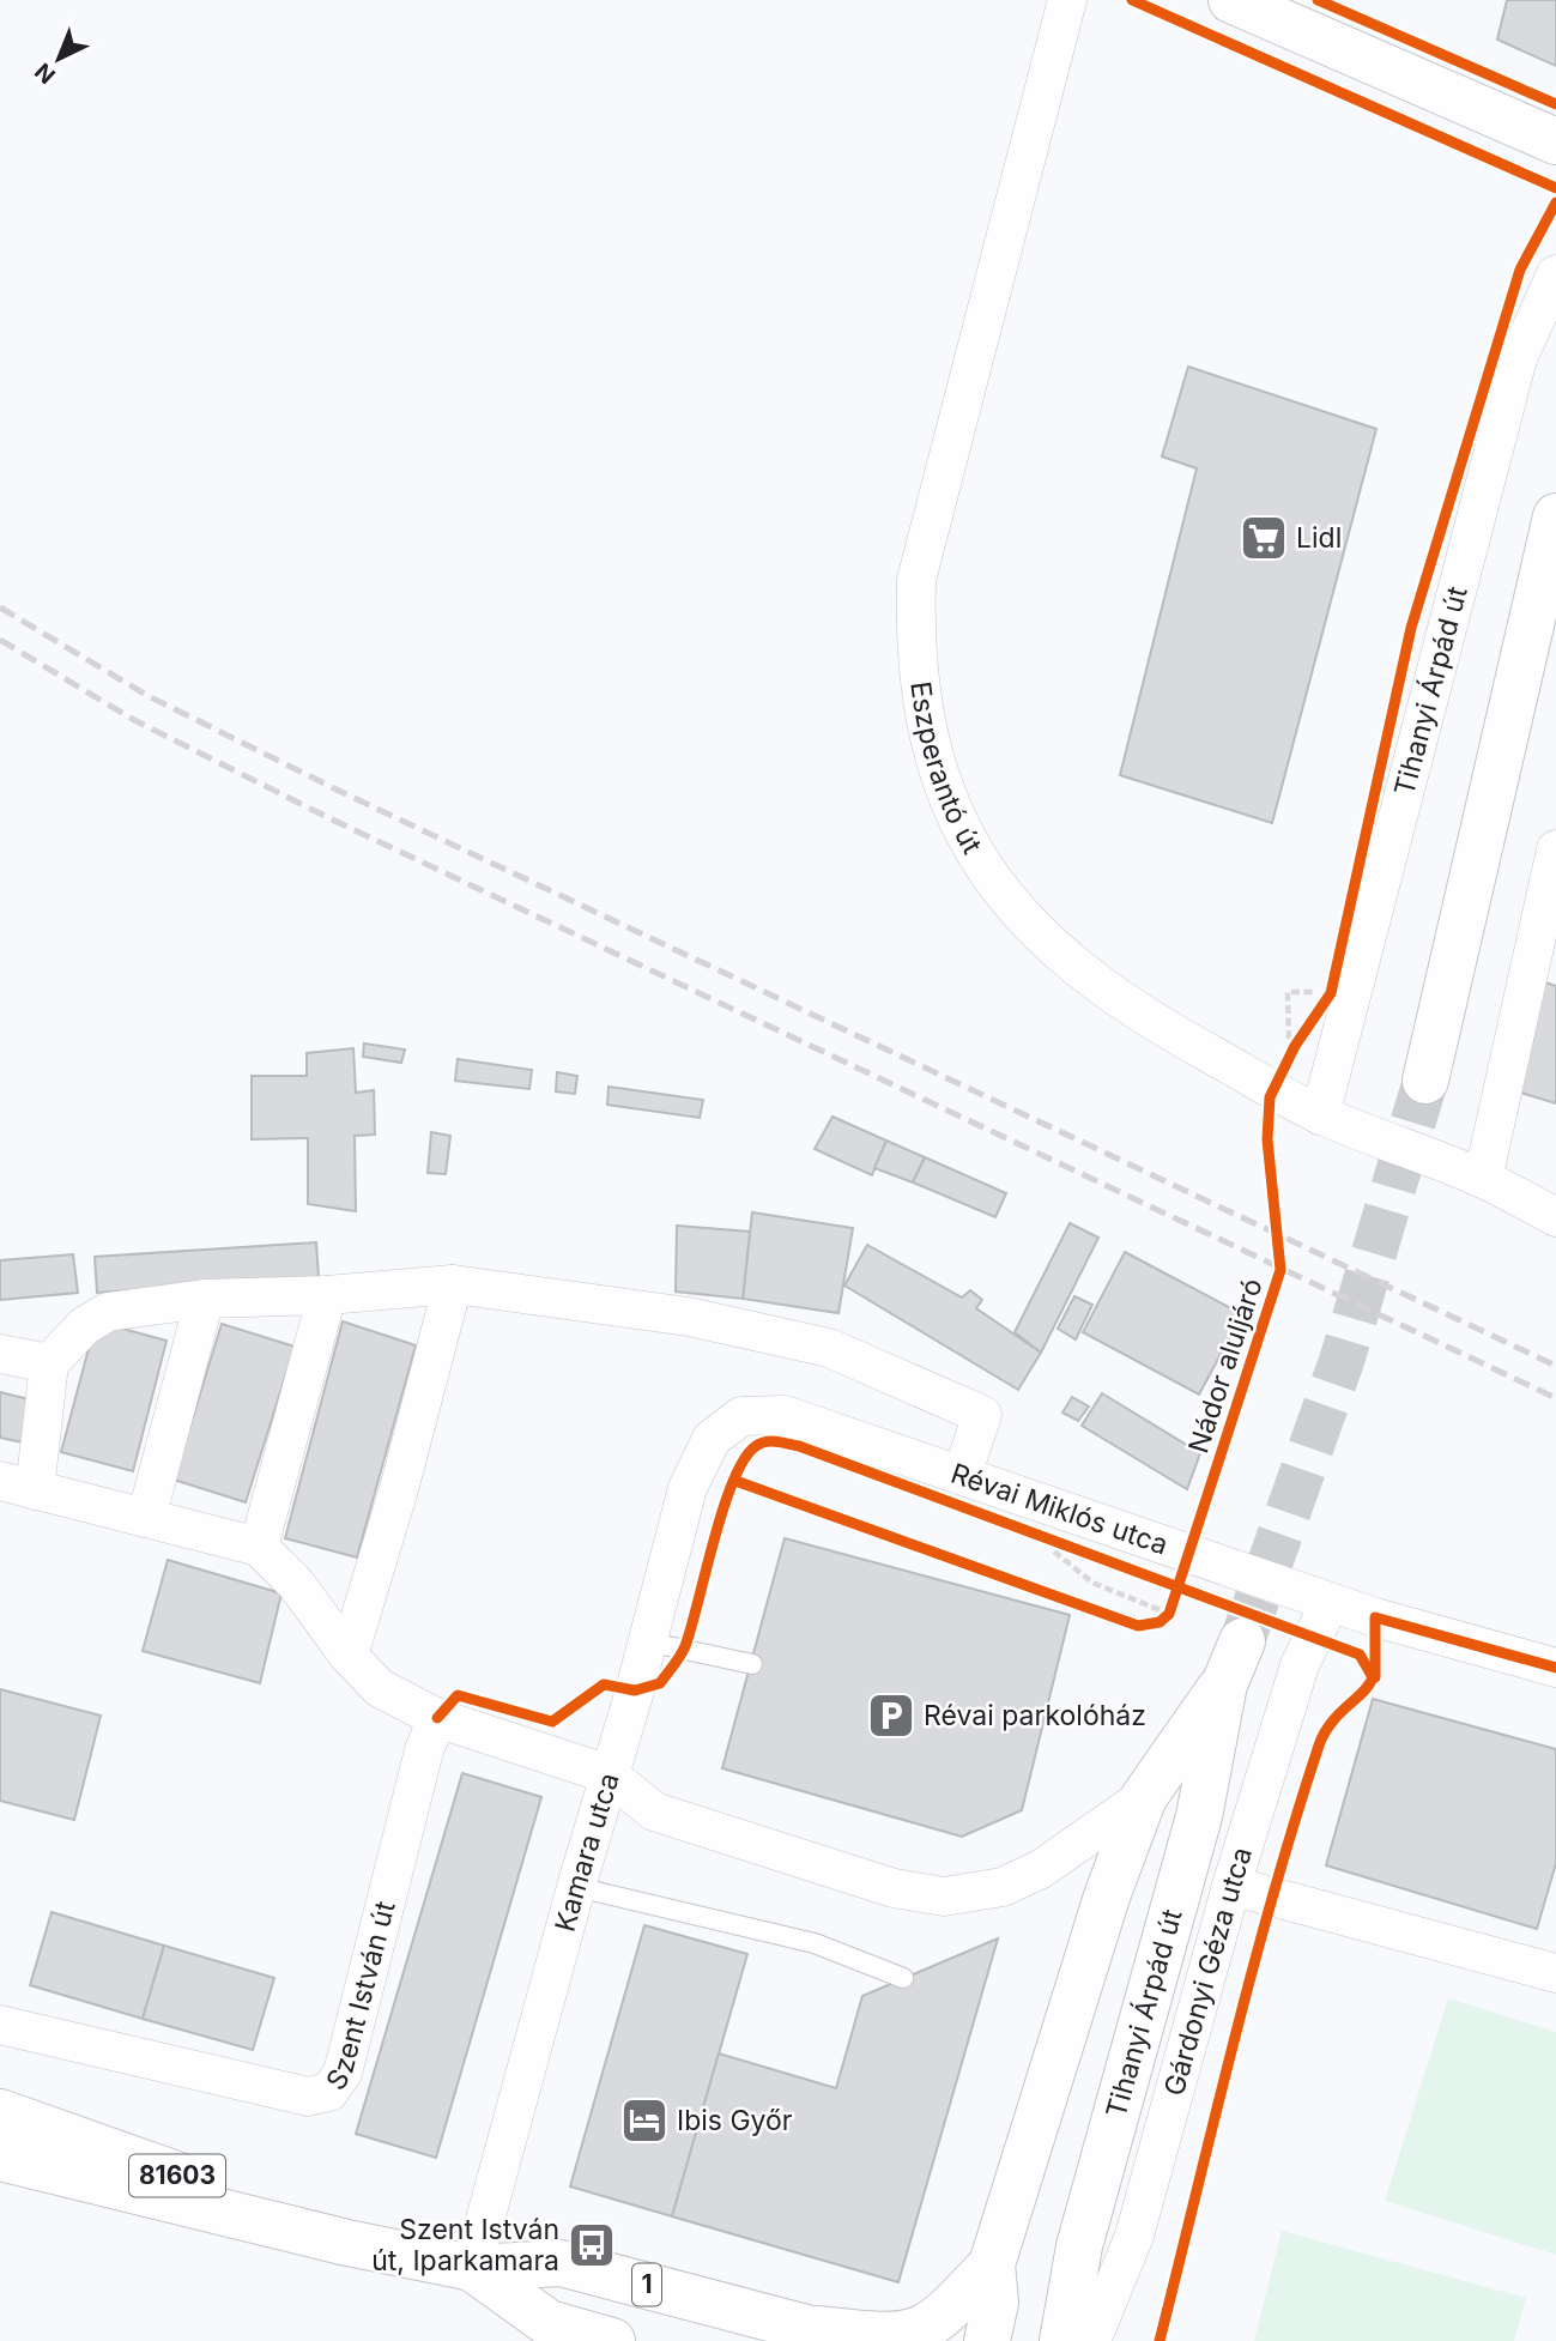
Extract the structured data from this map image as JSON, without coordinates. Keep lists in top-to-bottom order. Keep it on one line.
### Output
{"streets":{"street":["Tihanyi Árpád út","Eszperantó út","Révai Miklós utca","Kamara utca","Gárdonyi Géza utca","Szent István út","81603","1"],"cycle path":["Nádor aluljáró"]},"crossings":[["Tihanyi Árpád út","Eszperantó út"],["Tihanyi Árpád út","1"],["Révai Miklós utca","Kamara utca"],["Révai Miklós utca","Gárdonyi Géza utca"],["Kamara utca","1"],["81603","1"]],"places":{"supermarket":["Lidl"],"parking":["Révai parkolóház"],"hotel":["Ibis Győr"],"bus stop":["Szent István út, Iparkamara"]},"north":"bottom left"}
